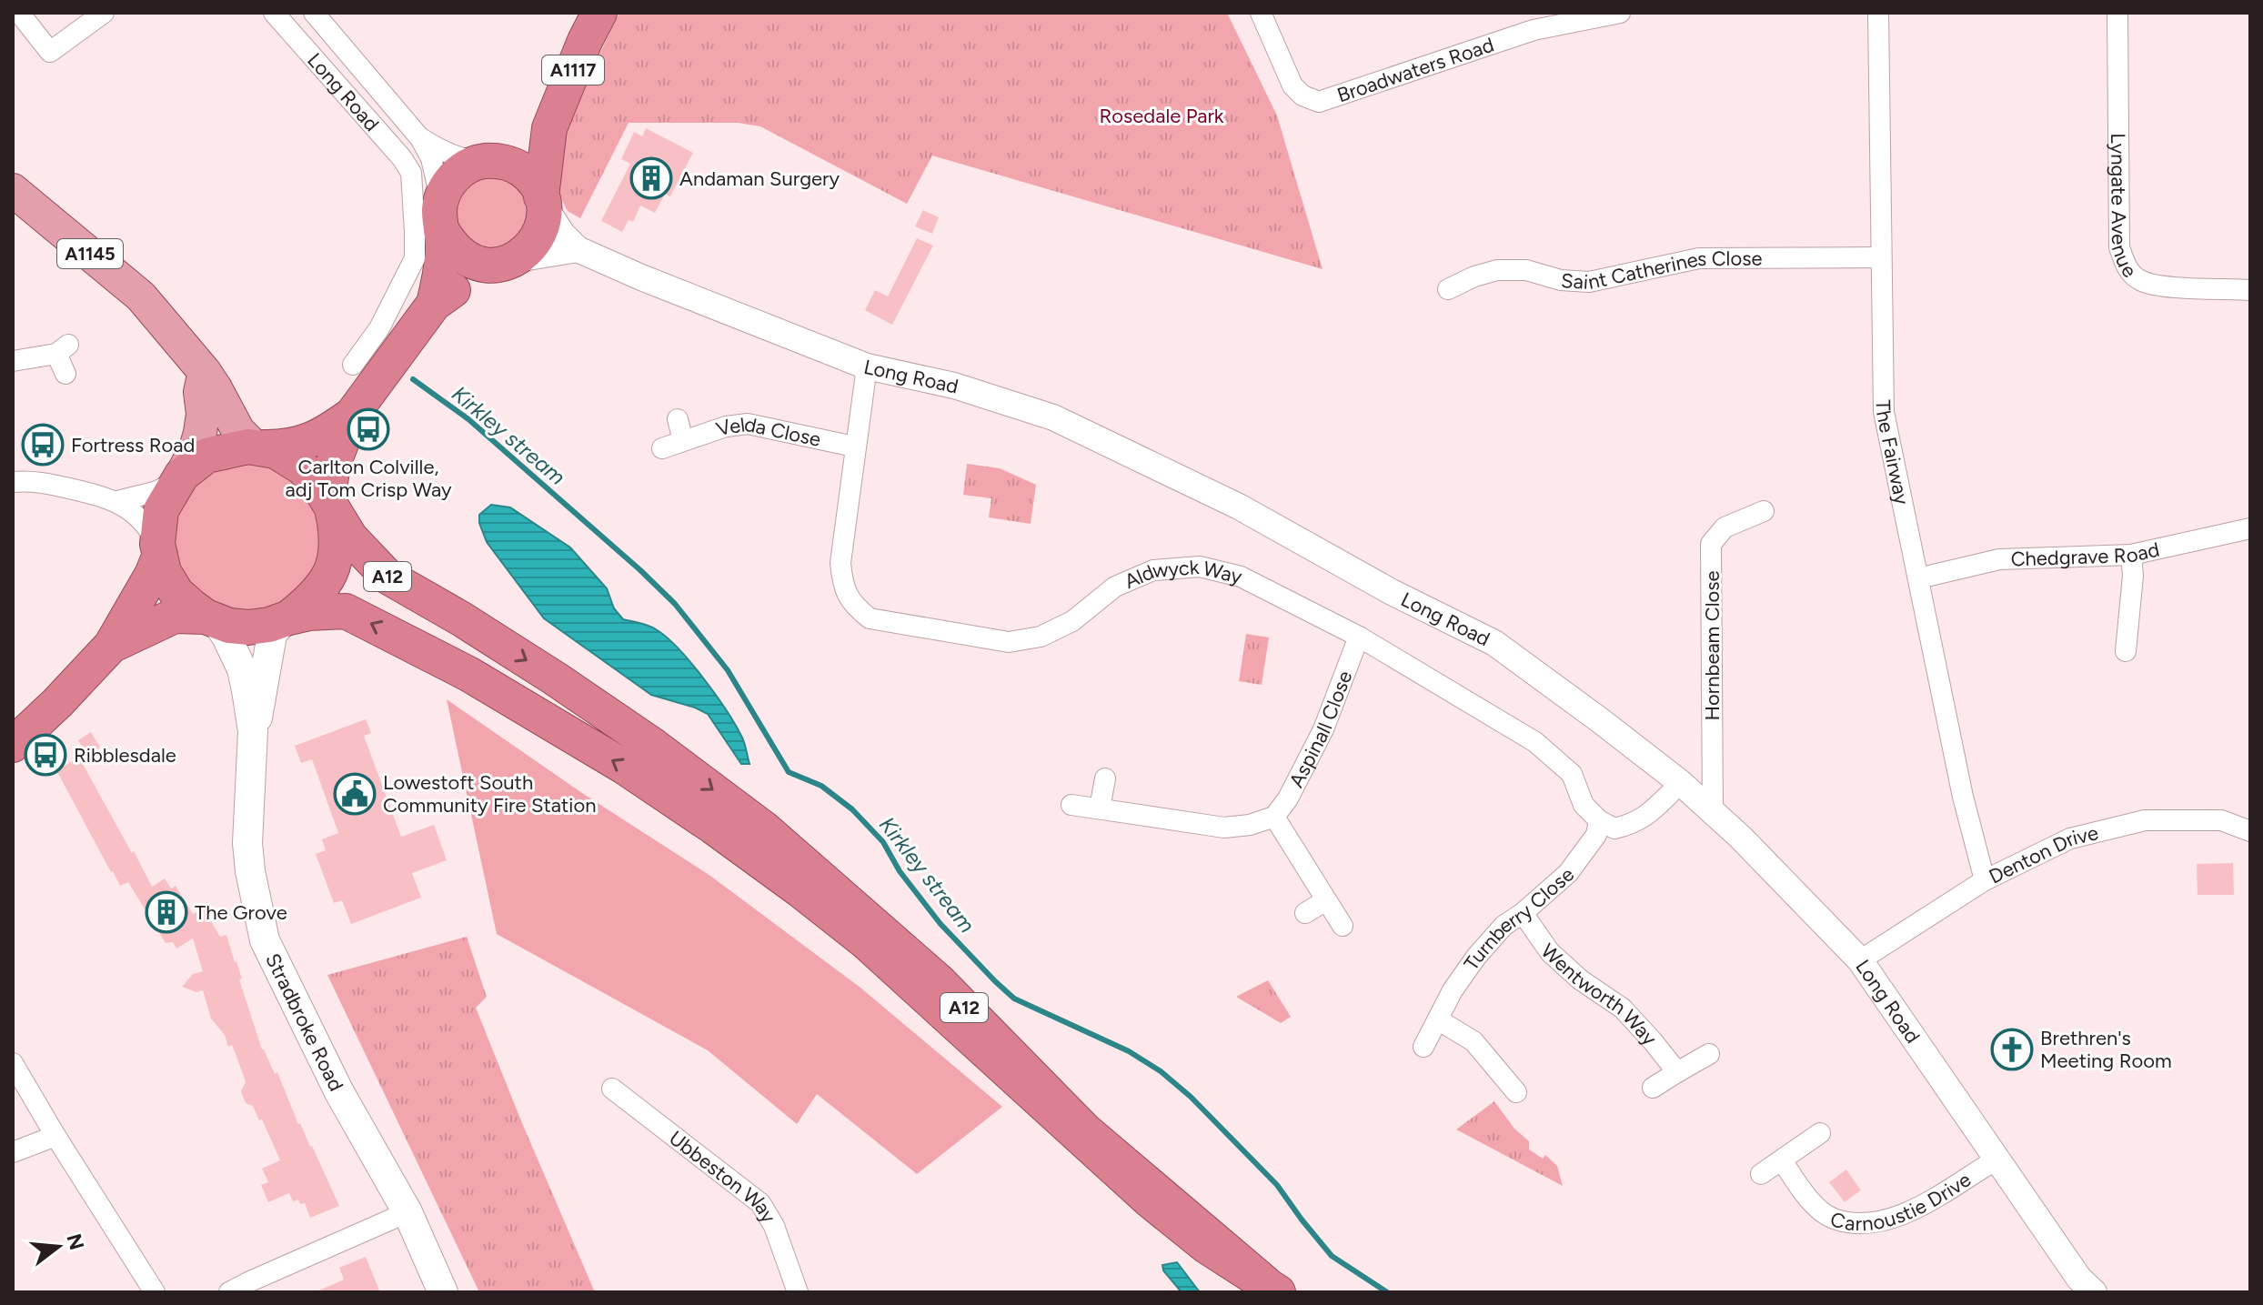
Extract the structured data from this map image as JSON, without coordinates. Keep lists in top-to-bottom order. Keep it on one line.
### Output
{"streets":{"highway":["A1117","A12"],"main road":["A1145","Stradbroke Road"],"street":["Broadwaters Road","Long Road","Lyngate Avenue","Saint Catherines Close","Velda Close","The Fairway","Chedgrave Road","Aldwyck Way","Hornbeam Close","Aspinall Close","Denton Drive","Turnberry Close","Wentworth Way","Ubbeston Way","Carnoustie Drive"]},"crossings":[["A1117","Long Road"],["Long Road","Aldwyck Way"],["Long Road","Hornbeam Close"],["Long Road","Denton Drive"],["Long Road","Carnoustie Drive"],["A1145","A12"],["A1145","Stradbroke Road"],["Saint Catherines Close","The Fairway"],["Velda Close","Aldwyck Way"],["The Fairway","Chedgrave Road"],["The Fairway","Denton Drive"],["A12","Stradbroke Road"],["Aldwyck Way","Aspinall Close"],["Aldwyck Way","Turnberry Close"],["Turnberry Close","Wentworth Way"]],"water":["Kirkley stream"],"parks":["Rosedale Park"],"places":{"building":["Andaman Surgery","The Grove"],"bus stop":["Carlton Colville, adj Tom Crisp Way","Fortress Road","Ribblesdale"],"public building":["Lowestoft South Community Fire Station"],"church":["Brethren's Meeting Room"]},"north":"right"}
